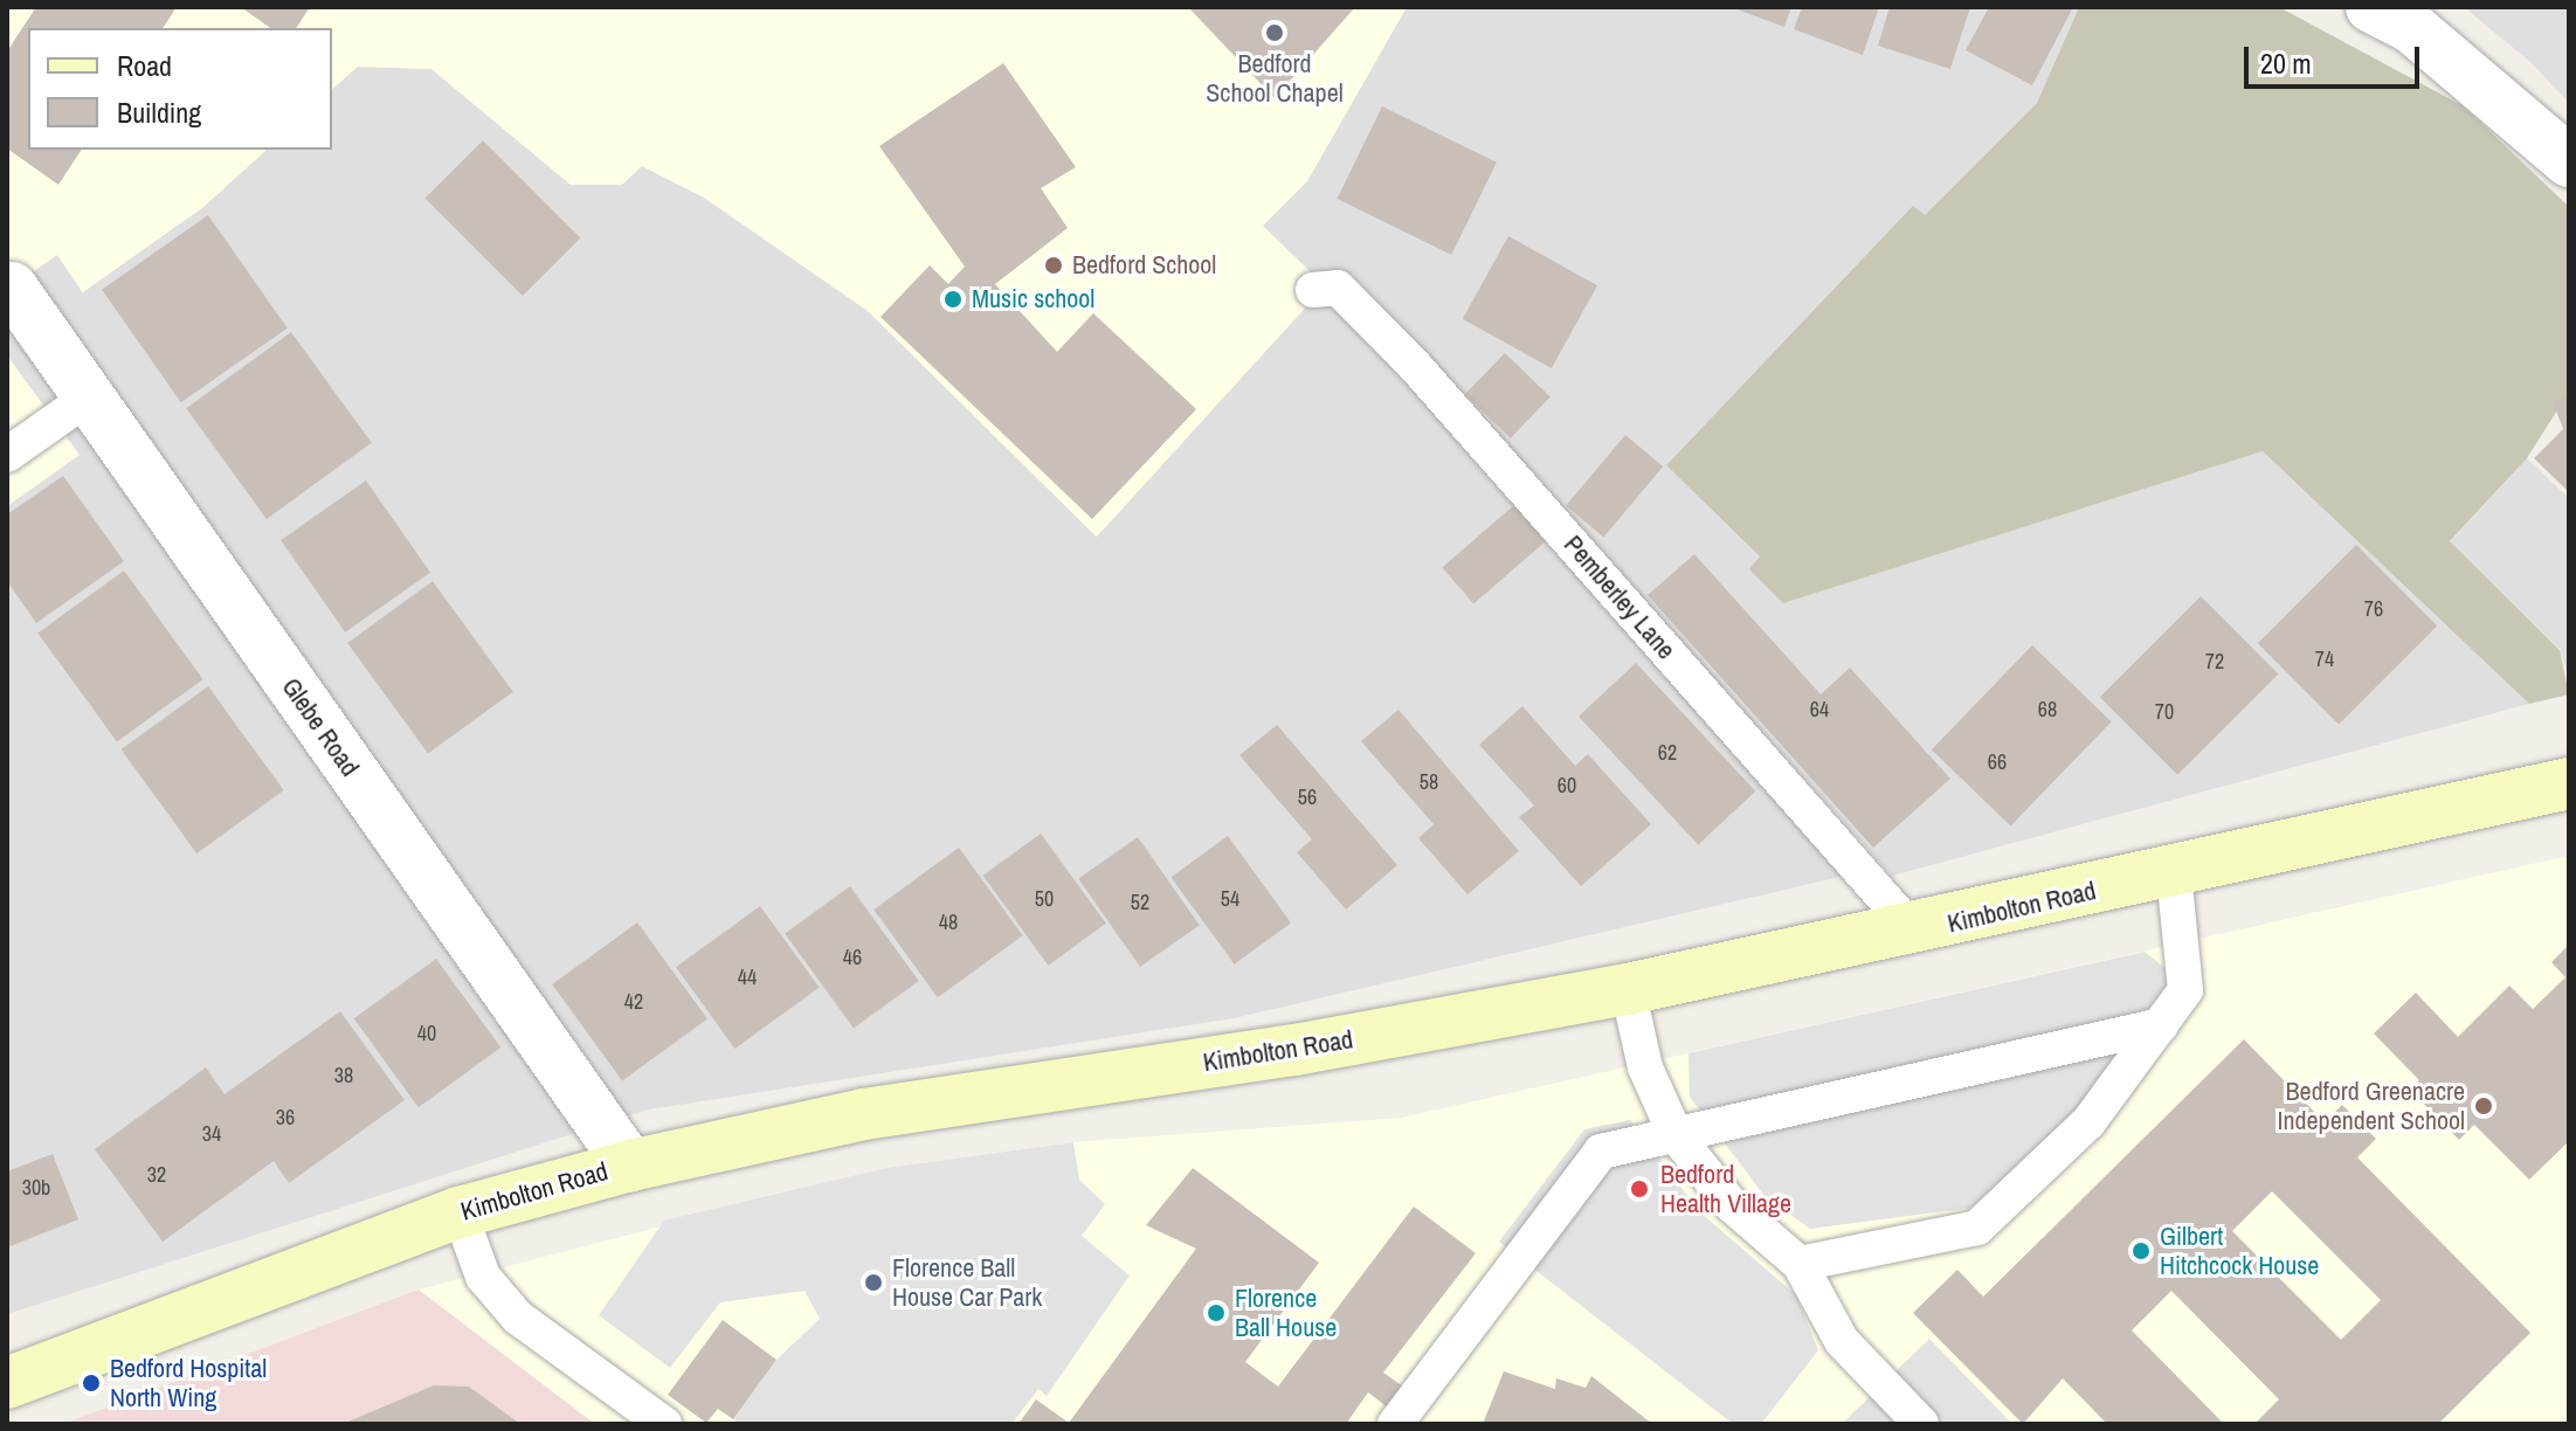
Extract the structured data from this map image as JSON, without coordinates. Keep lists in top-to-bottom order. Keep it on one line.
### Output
{"streets":{"main road":["Kimbolton Road"],"street":["Glebe Road"],"lane":["Pemberley Lane"]},"crossings":[["Pemberley Lane","Kimbolton Road"],["Glebe Road","Kimbolton Road"]],"places":["Bedford School Chapel","Bedford School","Music school","Bedford Greenacre Independent School","Bedford Health Village","Gilbert Hitchcock House","Florence Ball House Car Park","Florence Ball House","Bedford Hospital North Wing"],"house_numbers":["76","74","72","64","68","70","62","66","58","60","56","50","54","52","48","46","44","42","40","38","36","34","32","30b"],"legend":["Road","Building"],"scale_bar":"20 m"}
